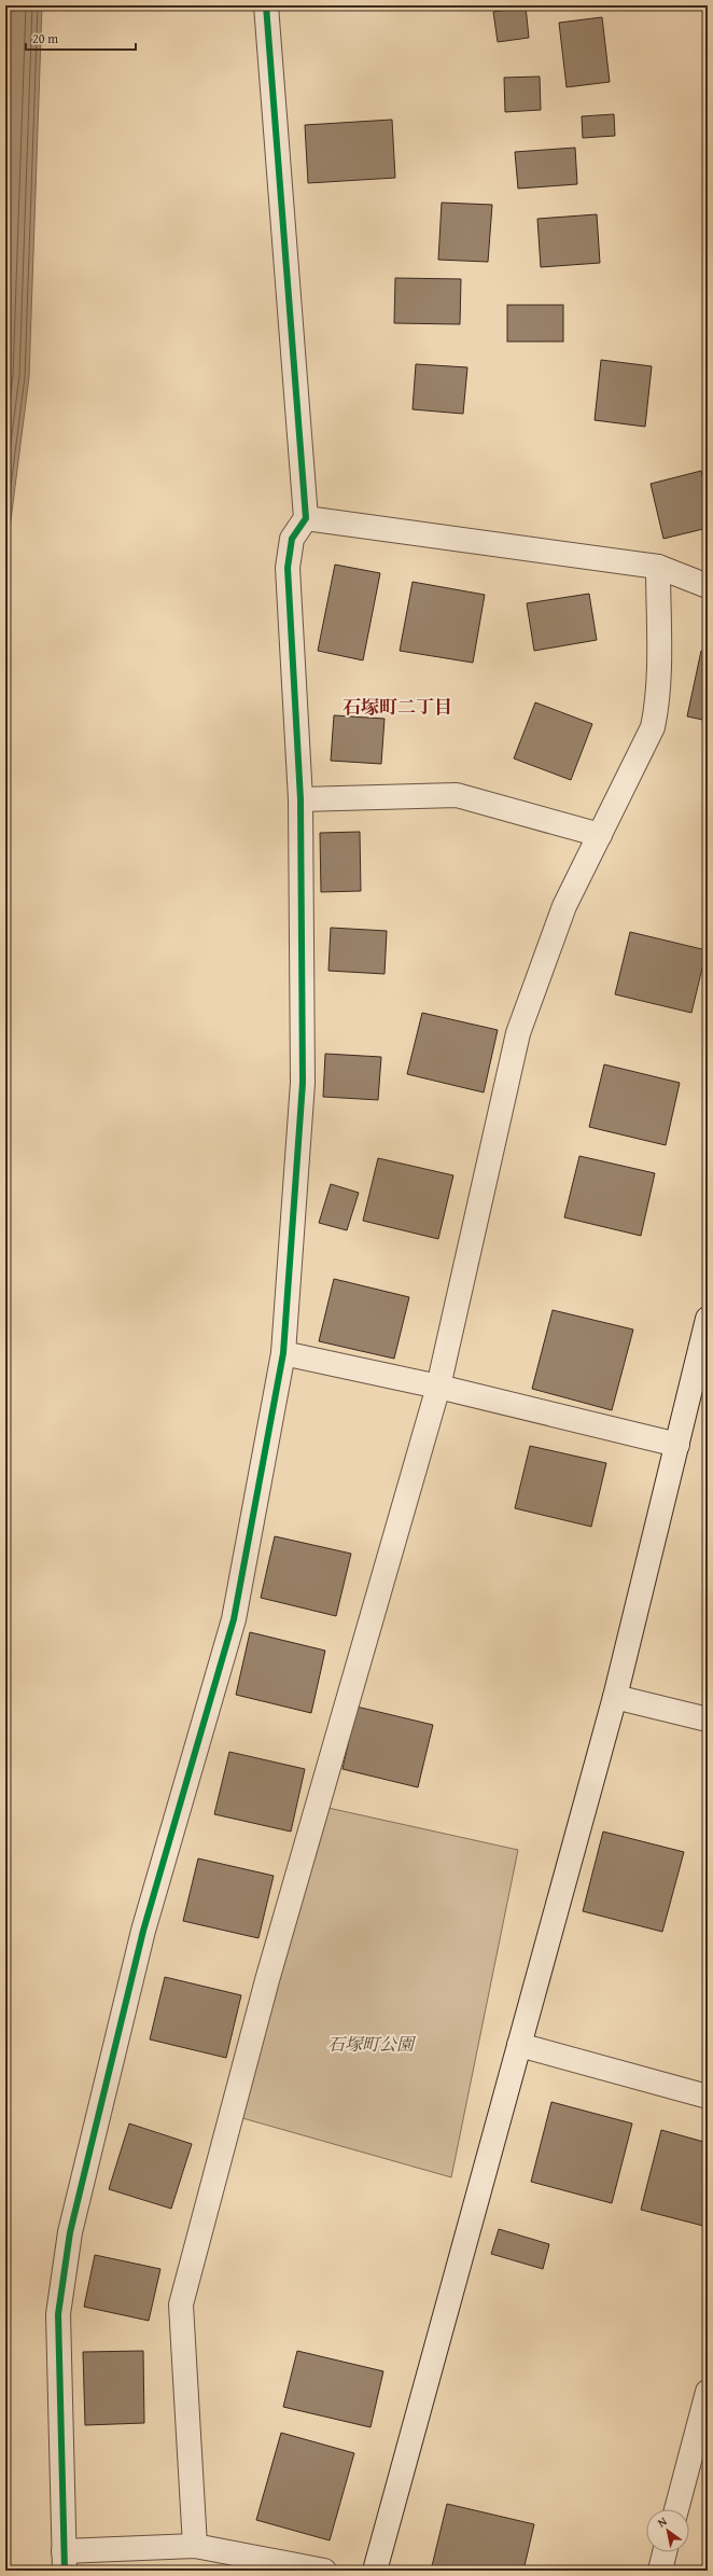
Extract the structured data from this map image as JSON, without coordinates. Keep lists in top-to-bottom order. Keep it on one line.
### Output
{"districts":["石塚町二丁目"],"parks":["石塚町公園"],"scale_bar":"20 m","north":"top left"}
